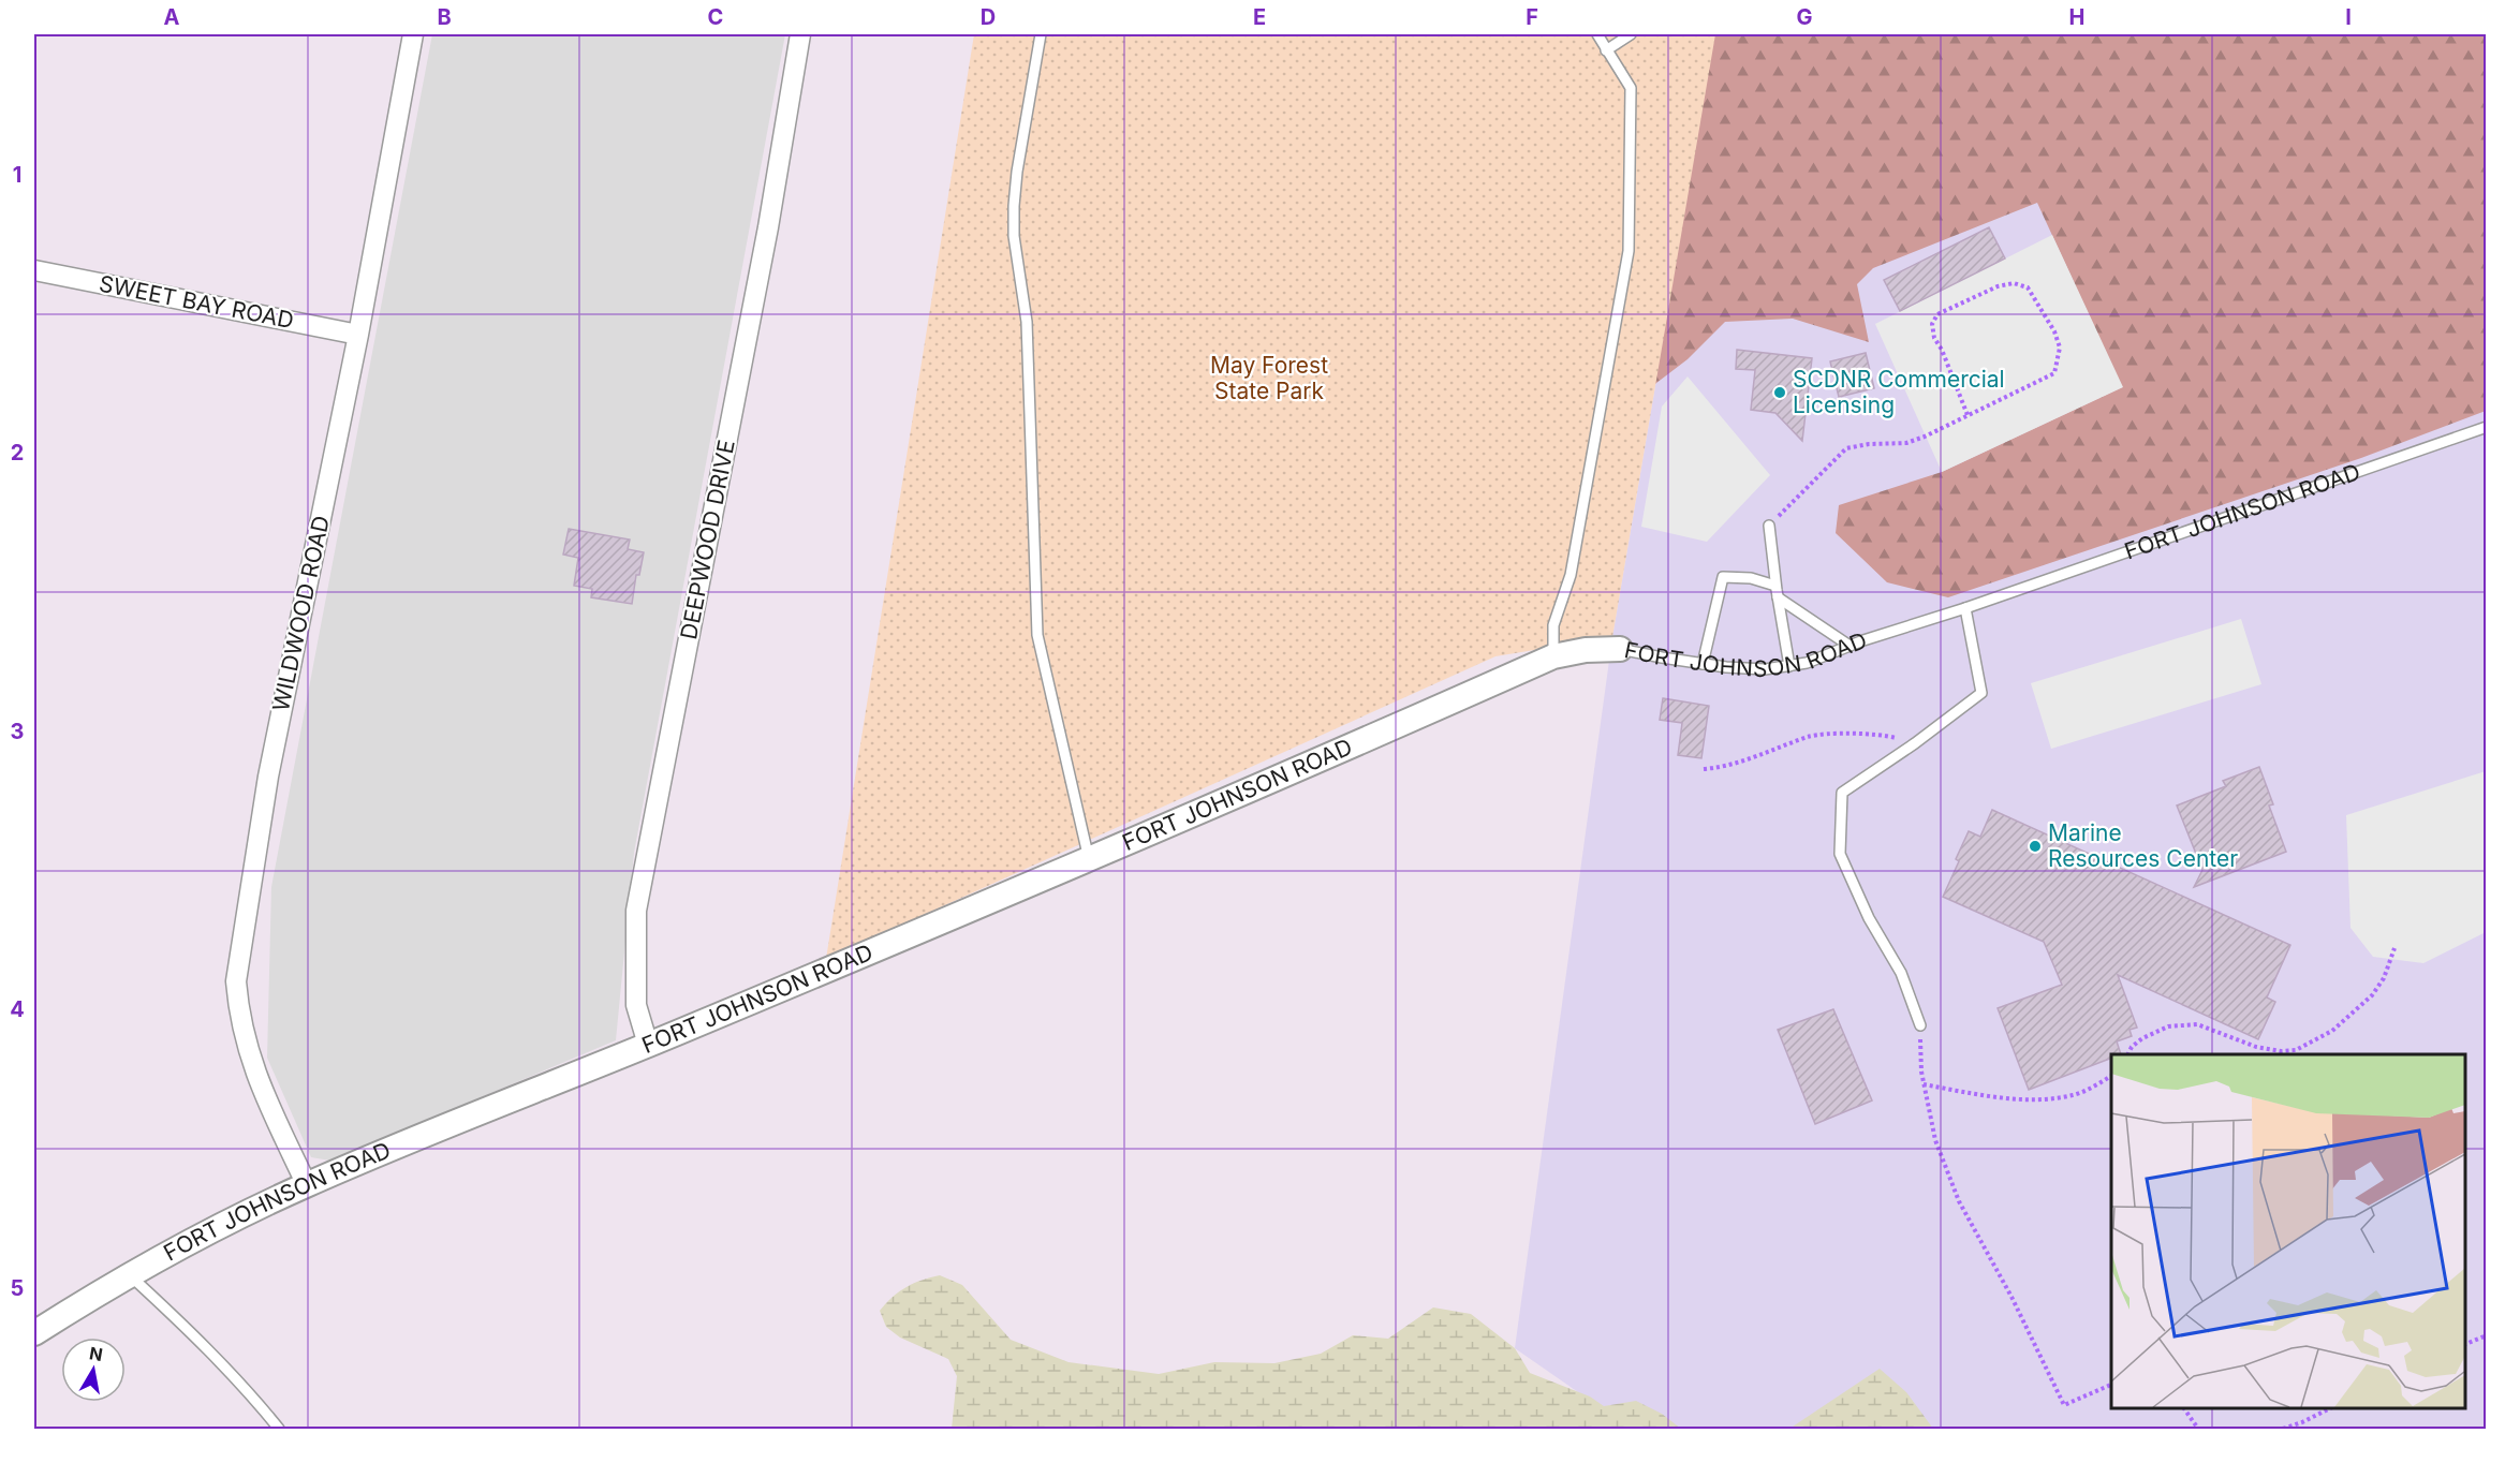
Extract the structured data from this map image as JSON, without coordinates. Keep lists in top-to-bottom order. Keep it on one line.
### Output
{"streets":{"street":["SWEET BAY ROAD","FORT JOHNSON ROAD","DEEPWOOD DRIVE","WILDWOOD ROAD"]},"crossings":[["SWEET BAY ROAD","WILDWOOD ROAD"],["FORT JOHNSON ROAD","DEEPWOOD DRIVE"],["FORT JOHNSON ROAD","WILDWOOD ROAD"]],"parks":["May Forest State Park"],"places":["SCDNR Commercial Licensing","Marine Resources Center"],"north":"top","grid":{"columns":["A","B","C","D","E","F","G","H","I"],"rows":["1","2","3","4","5"]}}
